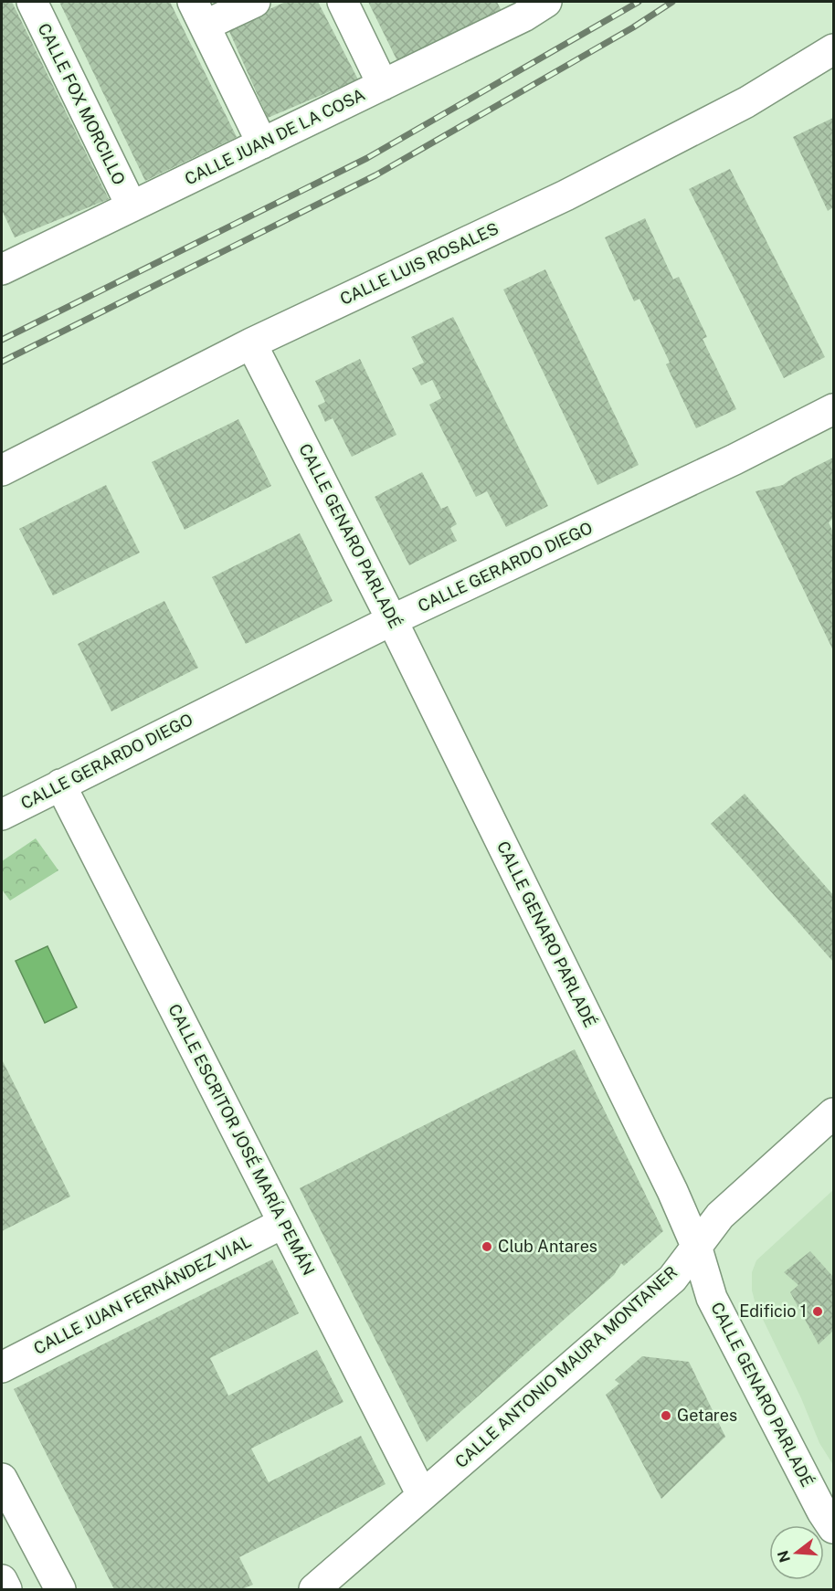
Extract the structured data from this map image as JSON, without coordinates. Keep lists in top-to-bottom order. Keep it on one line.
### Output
{"streets":{"street":["CALLE FOX MORCILLO","CALLE JUAN DE LA COSA","CALLE LUIS ROSALES","CALLE GENARO PARLADÉ","CALLE GERARDO DIEGO","CALLE ESCRITOR JOSÉ MARÍA PEMÁN","CALLE JUAN FERNÁNDEZ VIAL","CALLE ANTONIO MAURA MONTANER"]},"crossings":[["CALLE FOX MORCILLO","CALLE JUAN DE LA COSA"],["CALLE LUIS ROSALES","CALLE GENARO PARLADÉ"],["CALLE GENARO PARLADÉ","CALLE GERARDO DIEGO"],["CALLE GENARO PARLADÉ","CALLE ANTONIO MAURA MONTANER"],["CALLE GERARDO DIEGO","CALLE ESCRITOR JOSÉ MARÍA PEMÁN"],["CALLE ESCRITOR JOSÉ MARÍA PEMÁN","CALLE JUAN FERNÁNDEZ VIAL"],["CALLE ESCRITOR JOSÉ MARÍA PEMÁN","CALLE ANTONIO MAURA MONTANER"]],"places":["Club Antares","Edificio 1","Getares"],"north":"left"}
